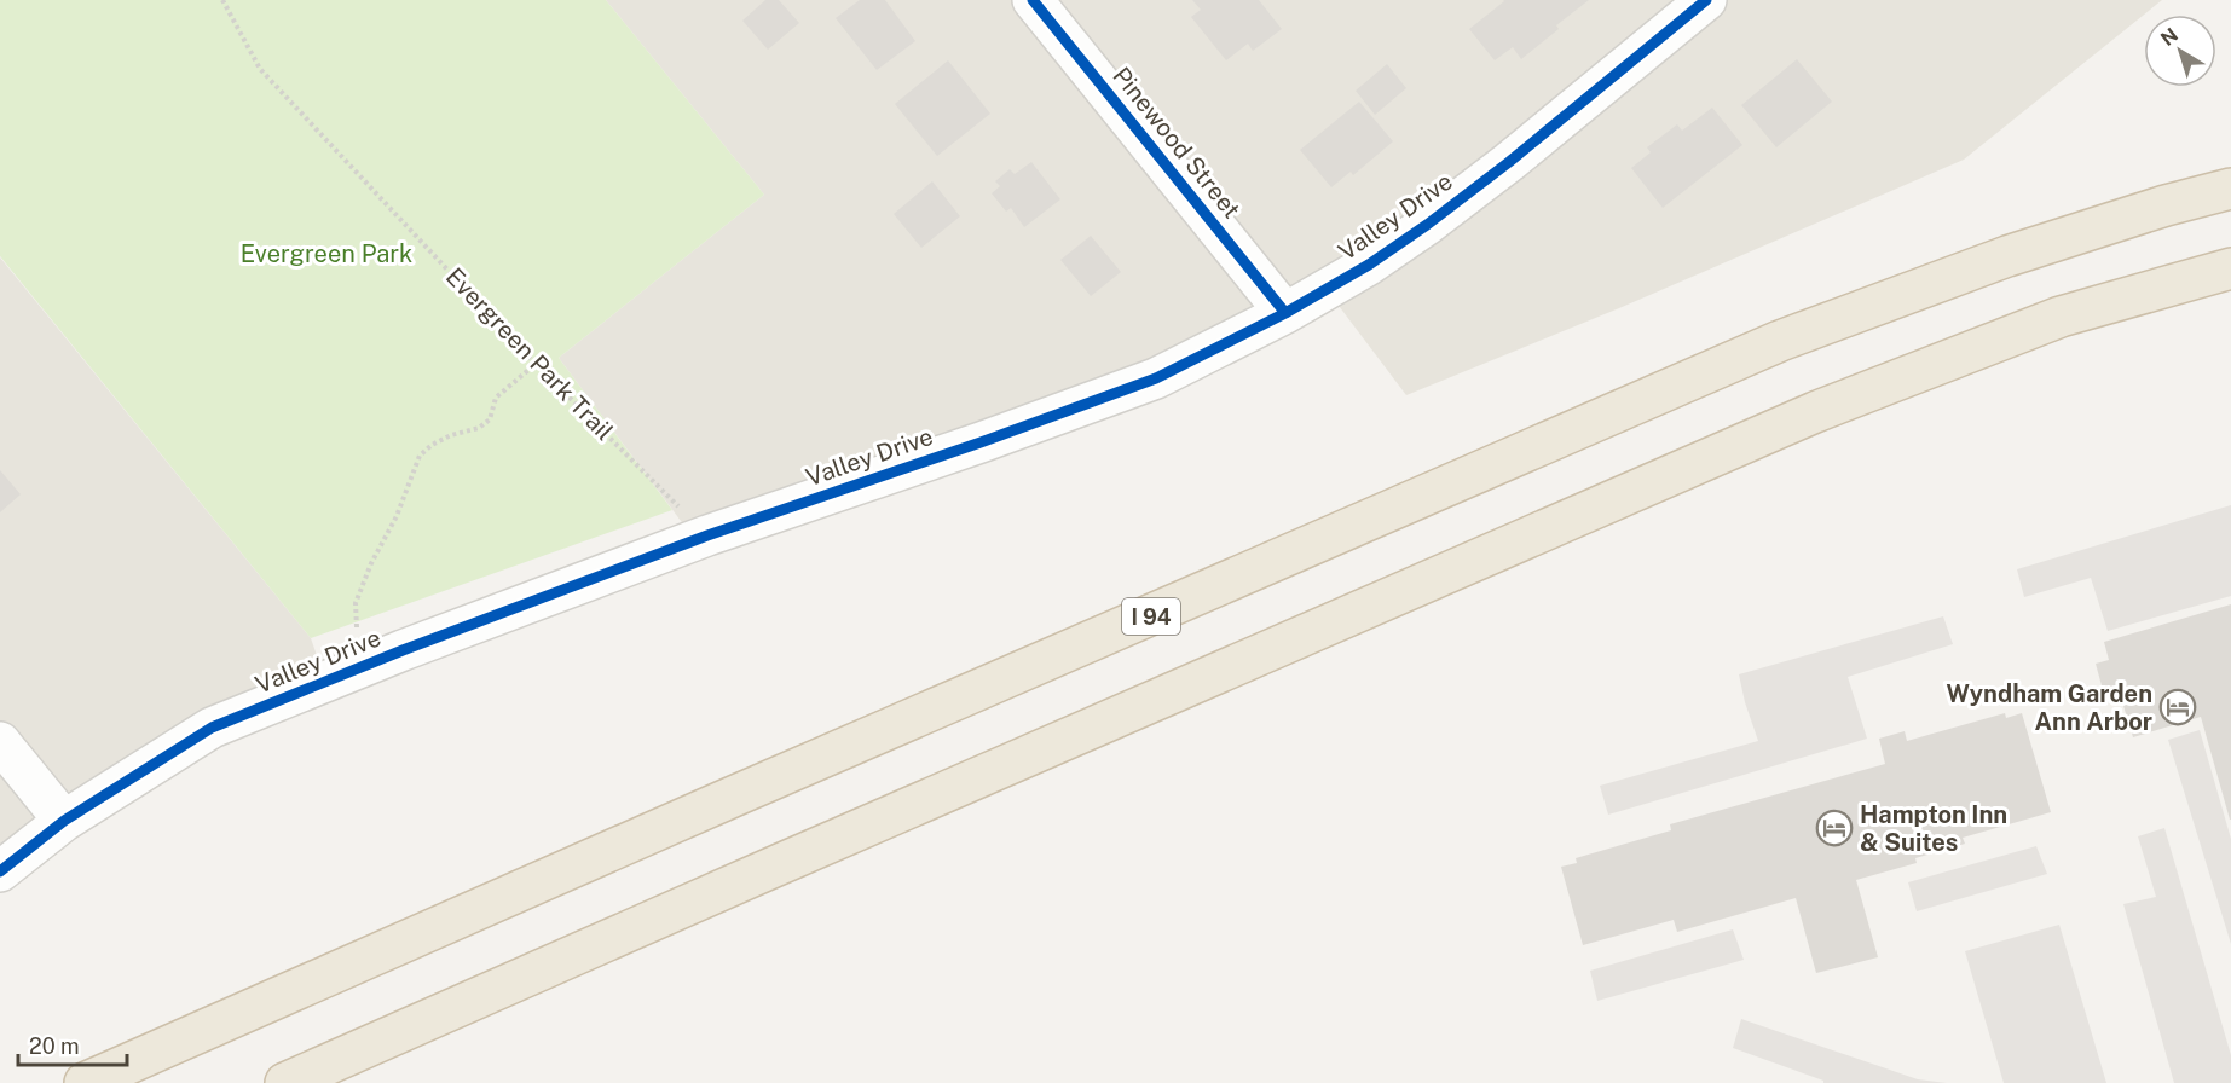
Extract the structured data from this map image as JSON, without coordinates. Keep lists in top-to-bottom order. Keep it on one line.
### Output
{"streets":{"highway":["I 94"],"street":["Pinewood Street","Valley Drive"],"path":["Evergreen Park Trail"]},"crossings":[["Pinewood Street","Valley Drive"],["Valley Drive","Evergreen Park Trail"]],"parks":["Evergreen Park"],"places":{"hotel":["Wyndham Garden Ann Arbor","Hampton Inn & Suites"]},"scale_bar":"20 m","north":"top left"}
